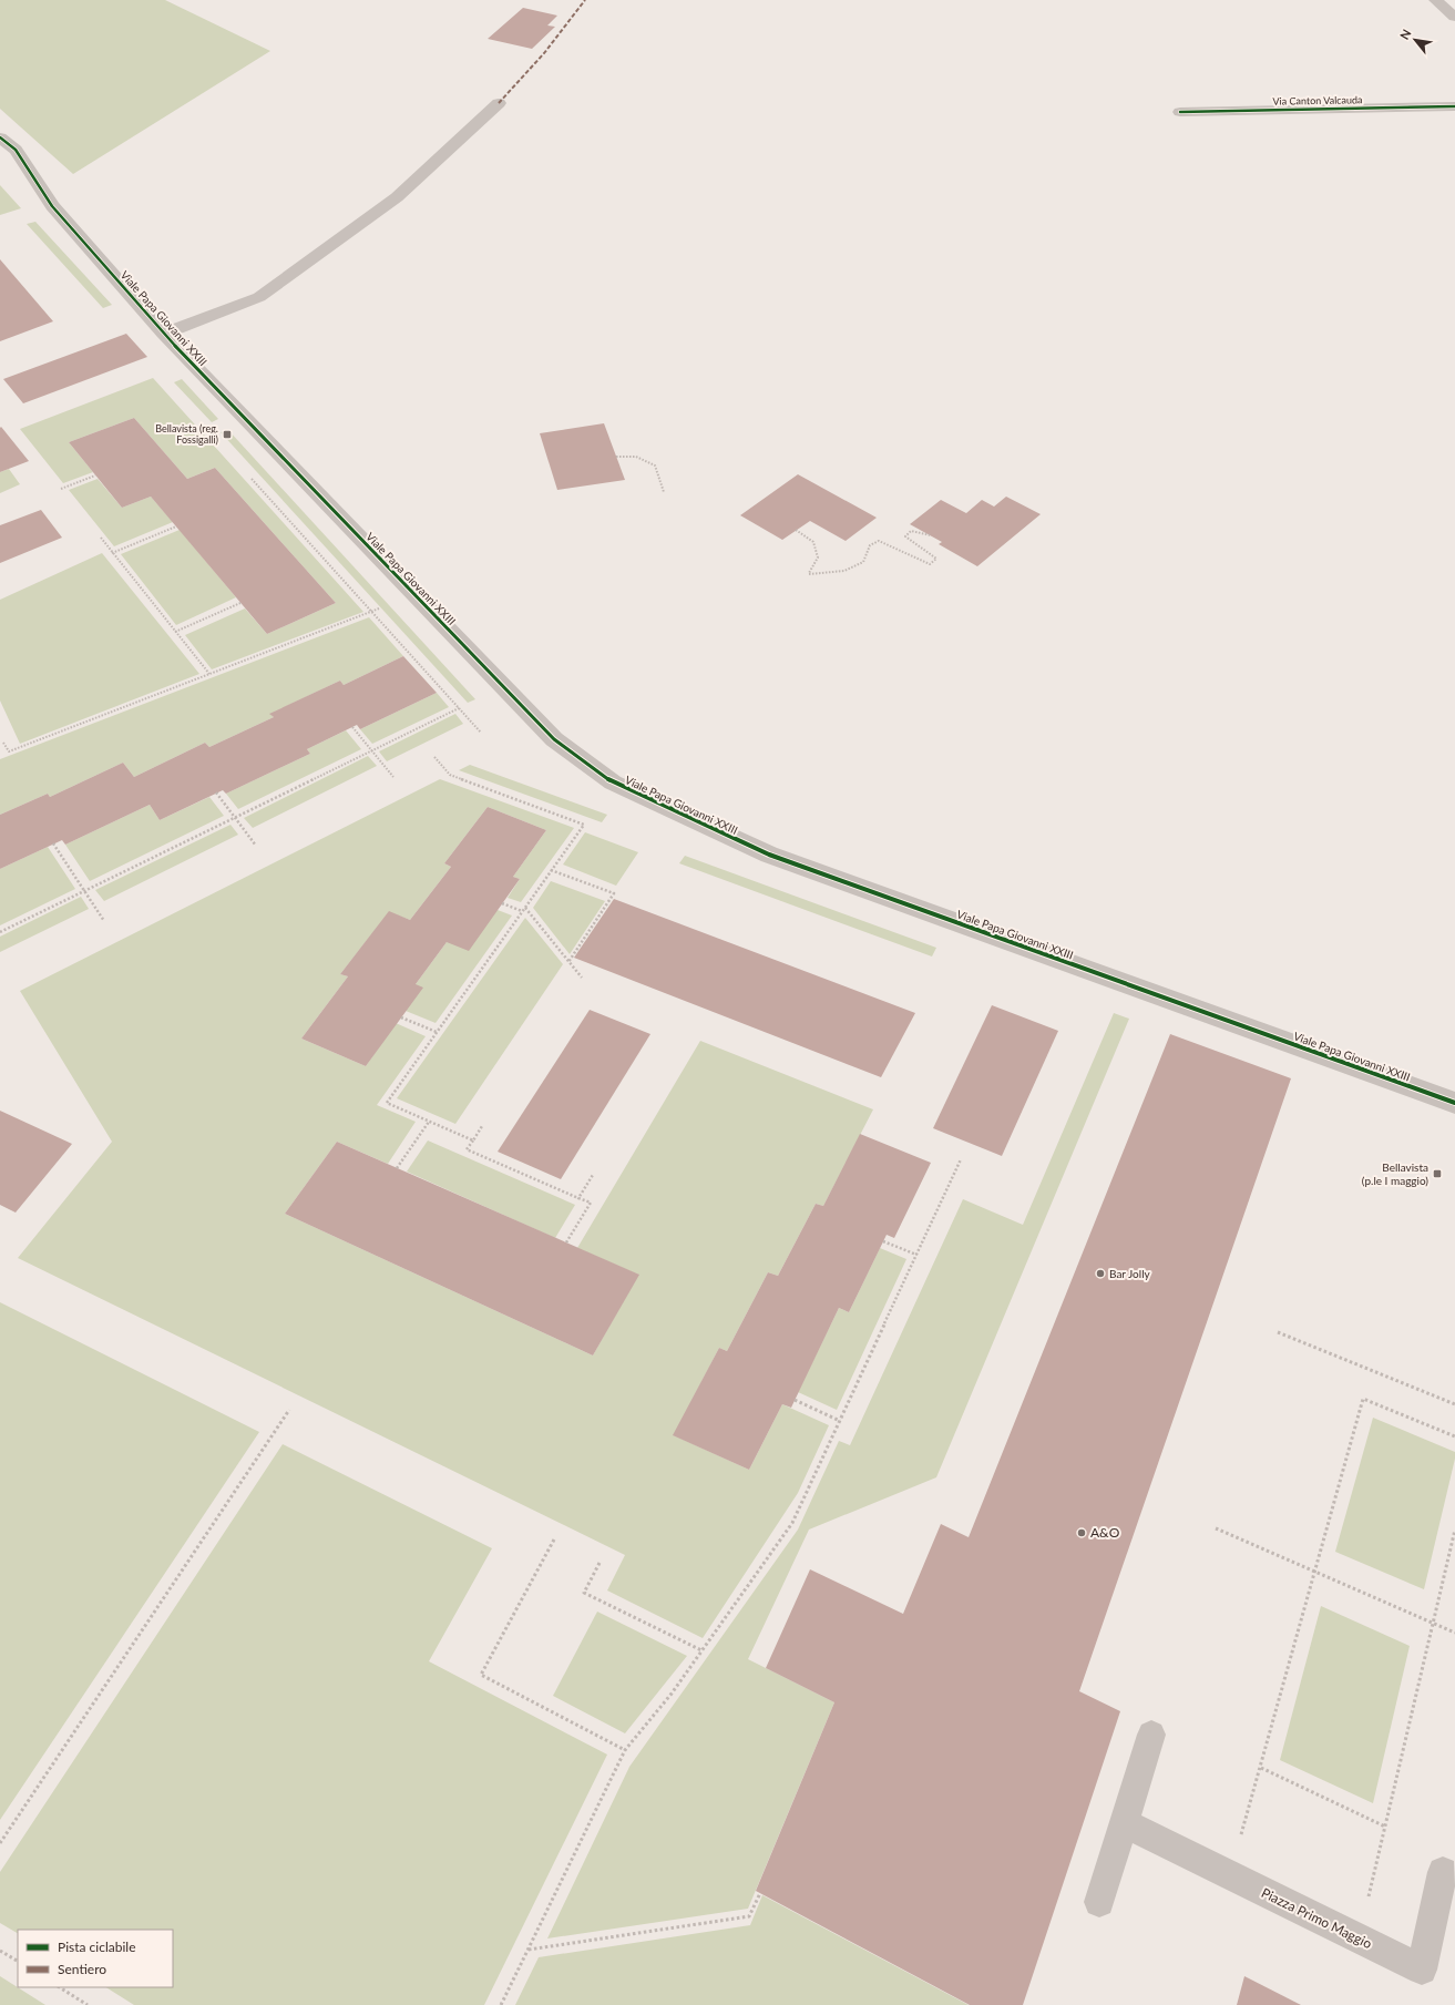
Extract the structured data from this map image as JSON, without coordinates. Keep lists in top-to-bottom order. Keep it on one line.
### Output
{"streets":{"street":["Via Canton Valcauda","Viale Papa Giovanni XXIII"],"lane":["Piazza Primo Maggio"]},"places":{"transit":["Bellavista (reg. Fossigalli)","Bellavista (p.le I maggio)"],"other":["Bar Jolly","A&O"]},"legend":["Pista ciclabile","Sentiero"],"north":"top left"}
